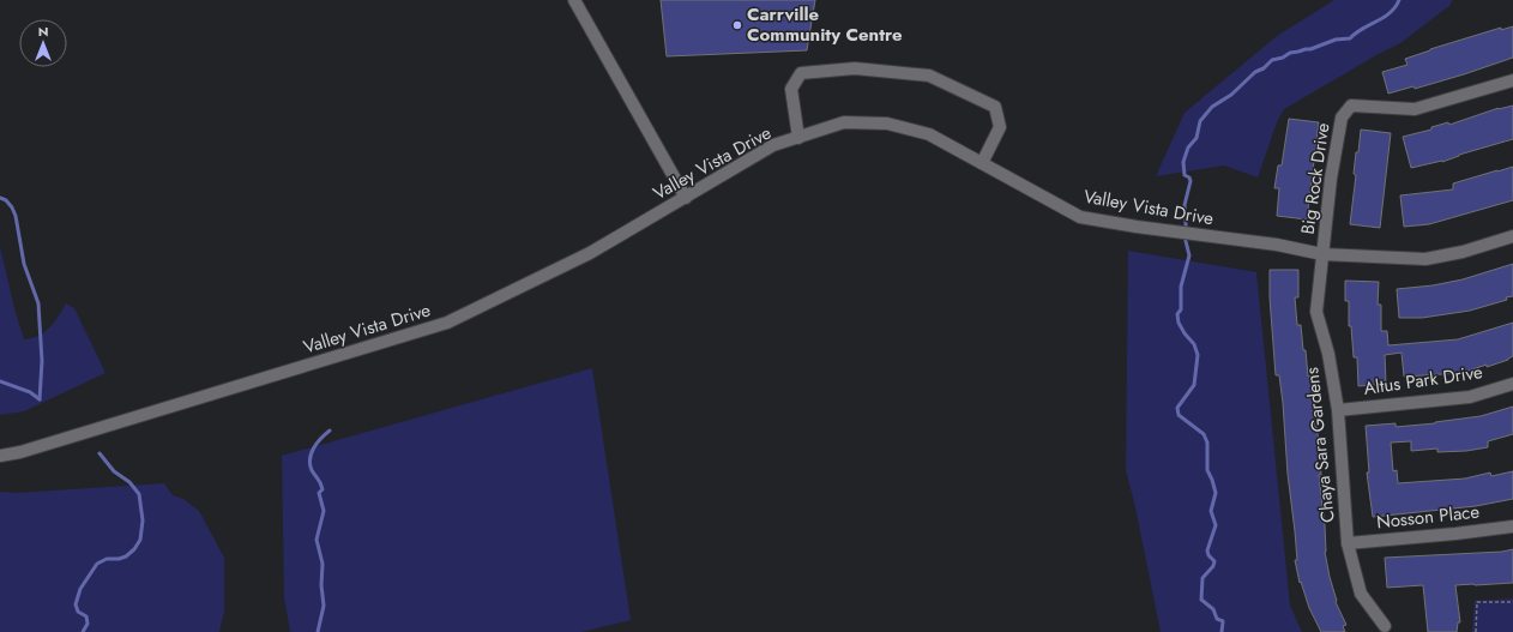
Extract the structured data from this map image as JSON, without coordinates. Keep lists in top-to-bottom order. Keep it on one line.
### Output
{"streets":{"street":["Valley Vista Drive","Big Rock Drive","Altus Park Drive","Chaya Sara Gardens","Nosson Place"]},"crossings":[["Valley Vista Drive","Big Rock Drive"],["Valley Vista Drive","Chaya Sara Gardens"],["Big Rock Drive","Chaya Sara Gardens"],["Altus Park Drive","Chaya Sara Gardens"],["Chaya Sara Gardens","Nosson Place"]],"places":["Carrville Community Centre"],"north":"top"}
